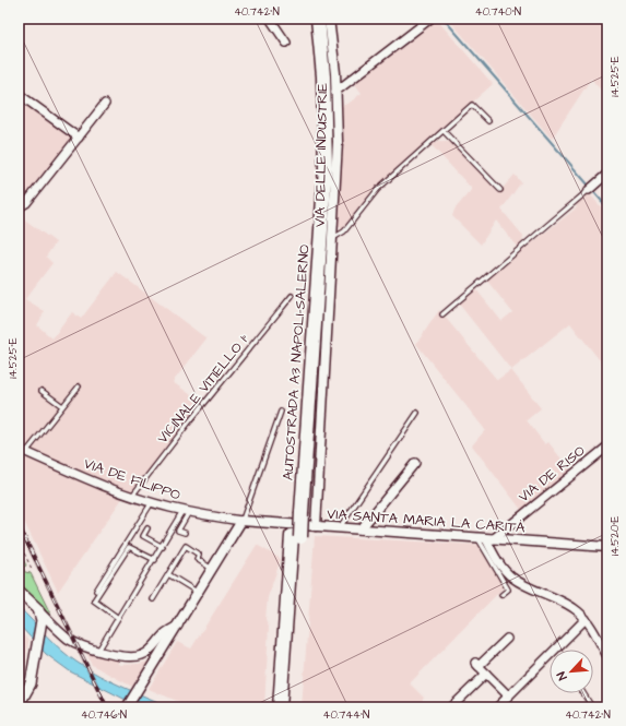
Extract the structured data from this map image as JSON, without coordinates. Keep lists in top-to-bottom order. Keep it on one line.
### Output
{"streets":{"highway":["AUTOSTRADA A3 NAPOLI-SALERNO"],"street":["VIA DELLE INDUSTRIE","VIA DE RISO","VIA DE FILIPPO","VIA SANTA MARIA LA CARITÀ"],"lane":["VICINALE VITIELLO 1°"]},"crossings":[["VIA DELLE INDUSTRIE","VIA SANTA MARIA LA CARITÀ"],["VICINALE VITIELLO 1°","VIA DE FILIPPO"],["VIA DE RISO","VIA SANTA MARIA LA CARITÀ"],["VIA DE FILIPPO","VIA SANTA MARIA LA CARITÀ"]],"north":"bottom left","coordinates":["40.742°N","40.740°N","14.525°E","14.520°E","40.746°N","40.744°N"]}
